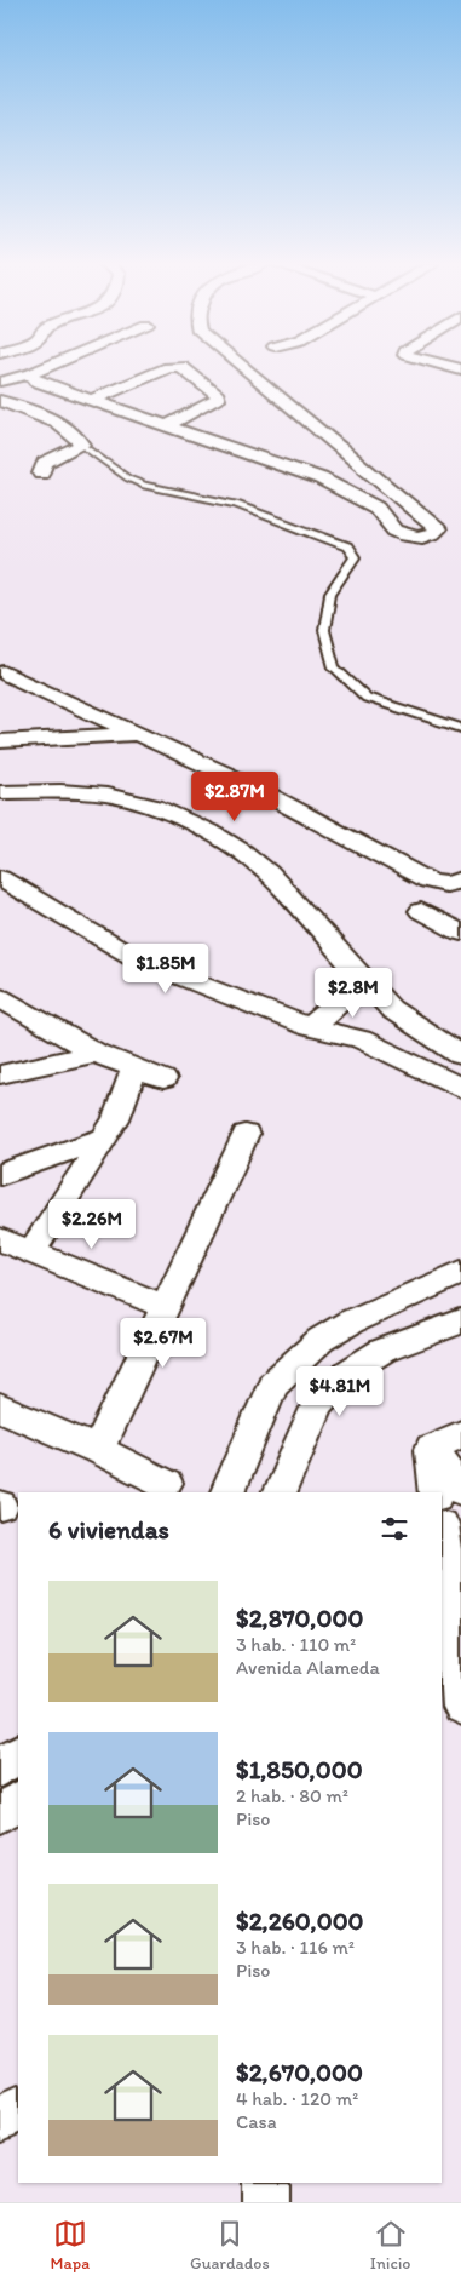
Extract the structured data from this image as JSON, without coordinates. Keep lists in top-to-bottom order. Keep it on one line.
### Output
{"page":{"price":["$2.87M","$1.85M","$2.8M","$2.26M","$2.67M","$4.81M"],"heading":"6 viviendas","list":[{"name":"$2,870,000","note":"3 hab. · 110 m² · Avenida Alameda"},{"name":"$1,850,000","note":"2 hab. · 80 m² · Piso"},{"name":"$2,260,000","note":"3 hab. · 116 m² · Piso"},{"name":"$2,670,000","note":"4 hab. · 120 m² · Casa"}],"tabs":["Mapa","Guardados","Inicio"]}}
